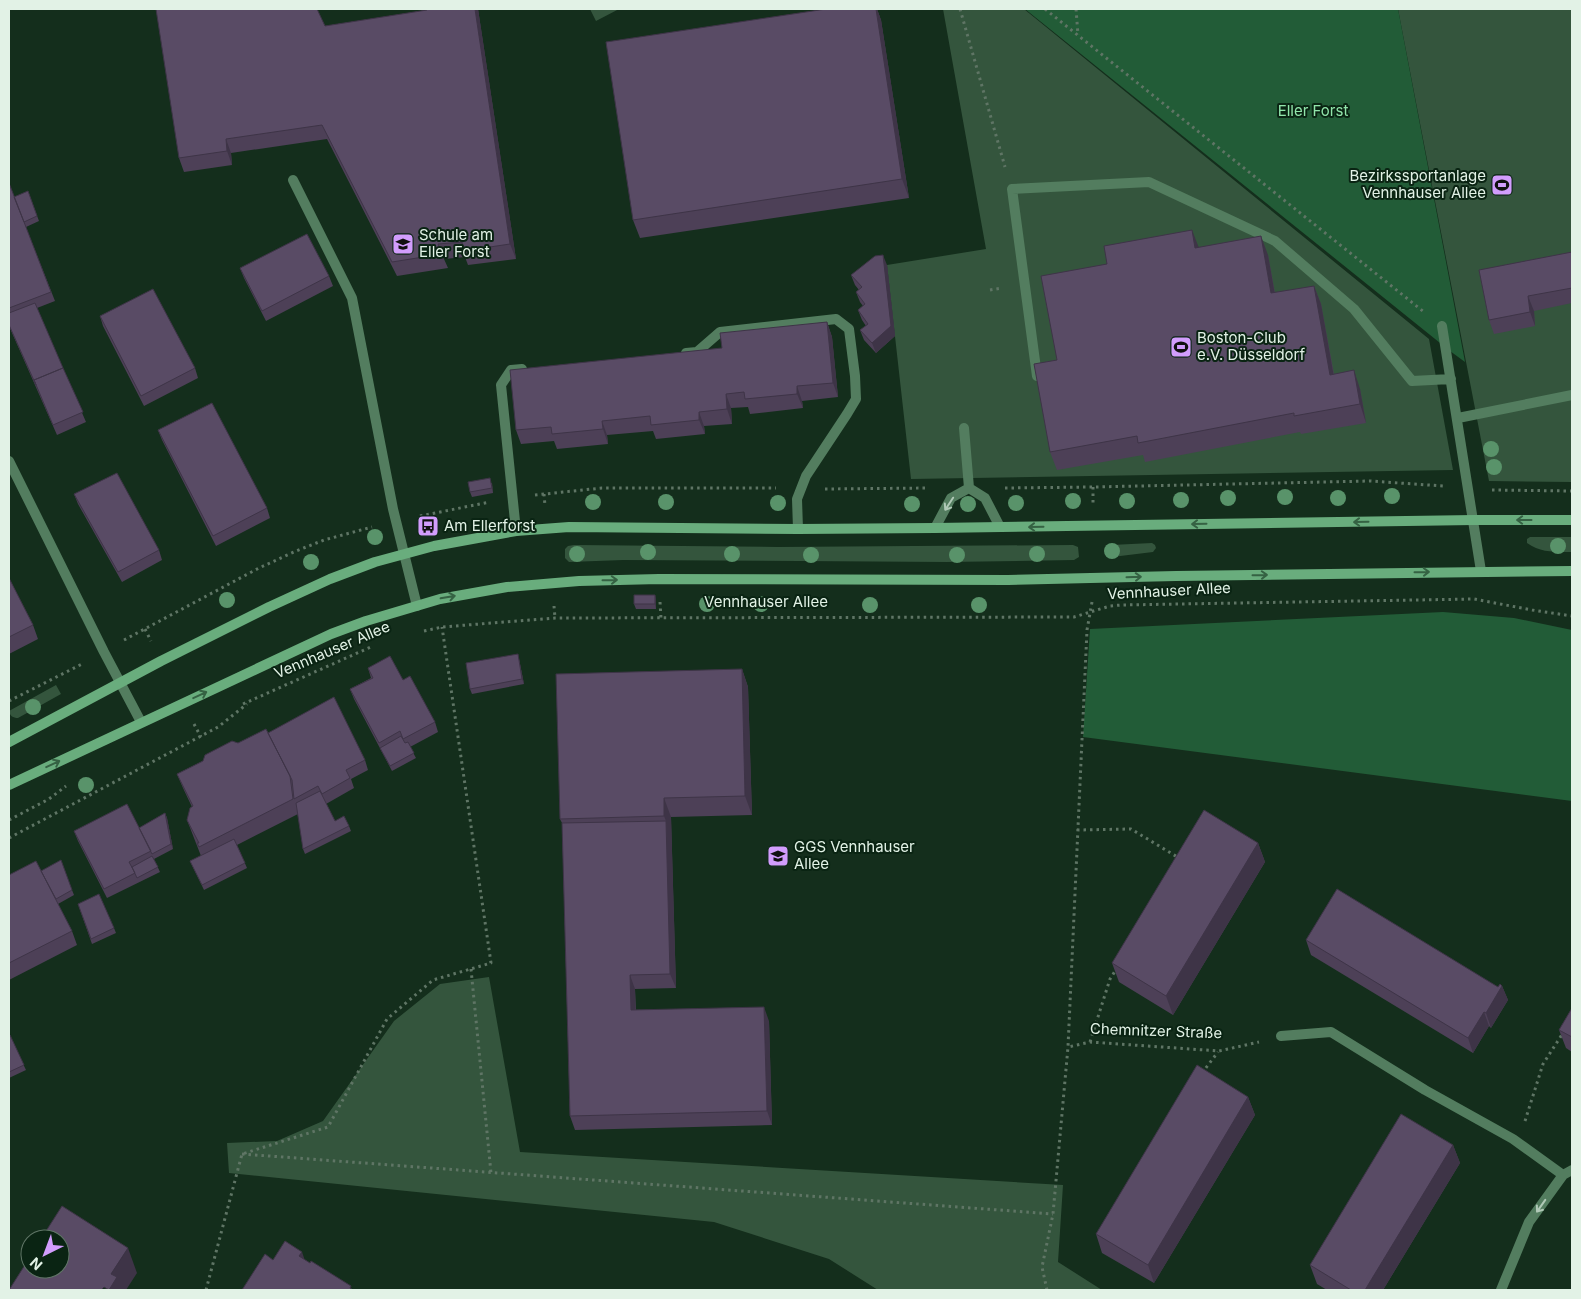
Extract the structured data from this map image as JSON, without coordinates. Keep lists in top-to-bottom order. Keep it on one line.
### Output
{"streets":{"main road":["Vennhauser Allee"],"path":["Chemnitzer Straße"]},"crossings":[["Vennhauser Allee","Chemnitzer Straße"]],"parks":["Eller Forst"],"places":{"sports":["Bezirkssportanlage Vennhauser Allee","Boston-Club e.V. Düsseldorf"],"school or university":["Schule am Eller Forst","GGS Vennhauser Allee"],"bus stop":["Am Ellerforst"]},"north":"bottom left"}
